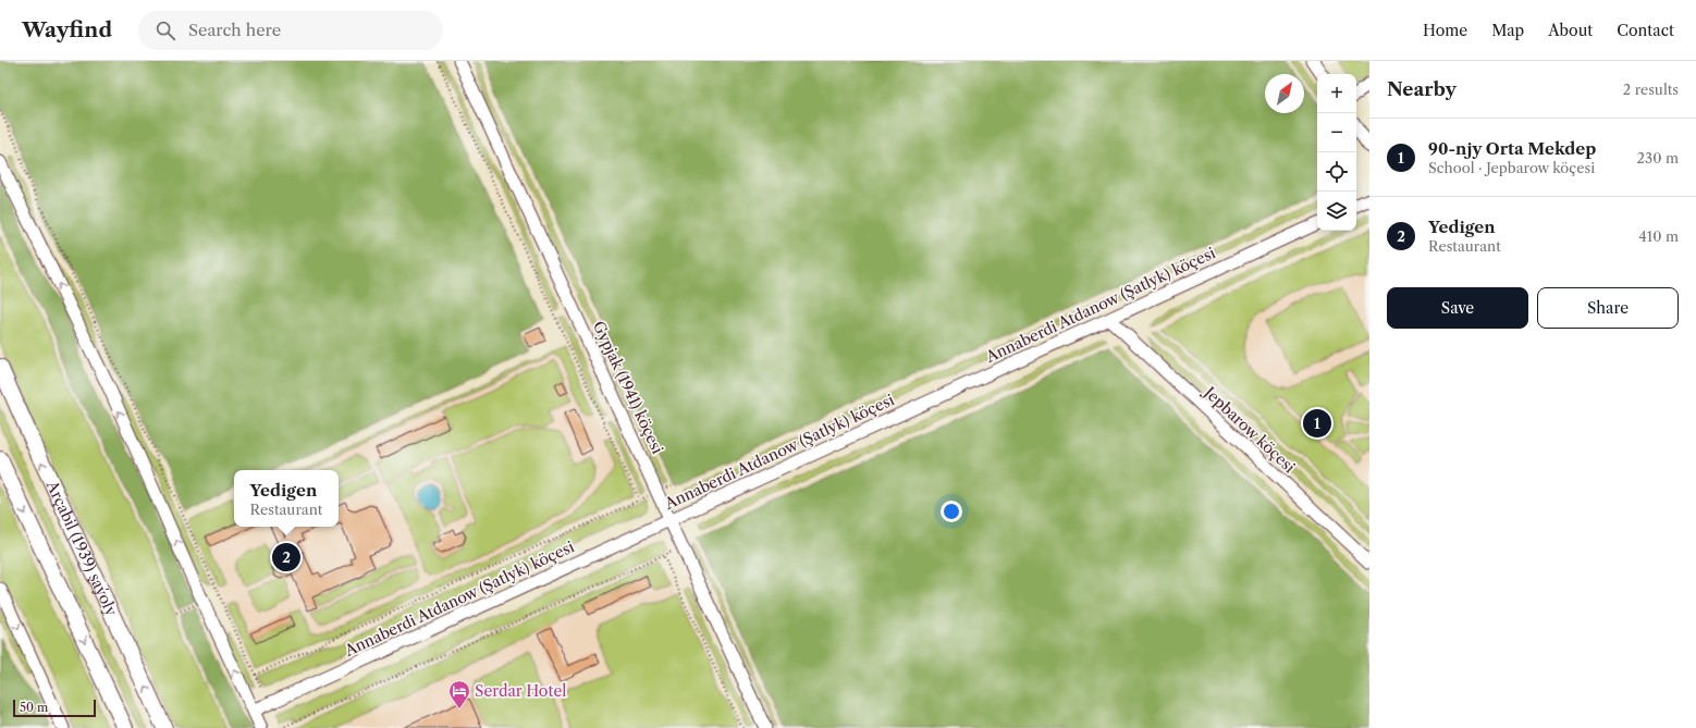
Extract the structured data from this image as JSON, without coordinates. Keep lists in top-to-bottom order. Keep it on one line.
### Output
{"streets":{"main road":["Arçabil (1939) şaýoly"],"street":["Annaberdi Atdanow (Şatlyk) köçesi","Gypjak (1941) köçesi","Jepbarow köçesi"]},"crossings":[["Annaberdi Atdanow (Şatlyk) köçesi","Gypjak (1941) köçesi"],["Annaberdi Atdanow (Şatlyk) köçesi","Jepbarow köçesi"]],"places":{"hotel":["Serdar Hotel"]},"scale_bar":"50 m","north":"top right","page":{"header":"Wayfind","search":"Search here","nav":["Home","Map","About","Contact"],"heading":["Nearby","2 results"],"map_buttons":["+","−"],"list":[{"mark":"1","name":"90-njy Orta Mekdep","note":"School · Jepbarow köçesi","value":"230 m"},{"mark":"2","name":"Yedigen","note":"Restaurant","value":"410 m"}],"buttons":["Save","Share"],"pins":["1","2"],"popup":["Yedigen","Restaurant"],"scale":"50 m"}}
